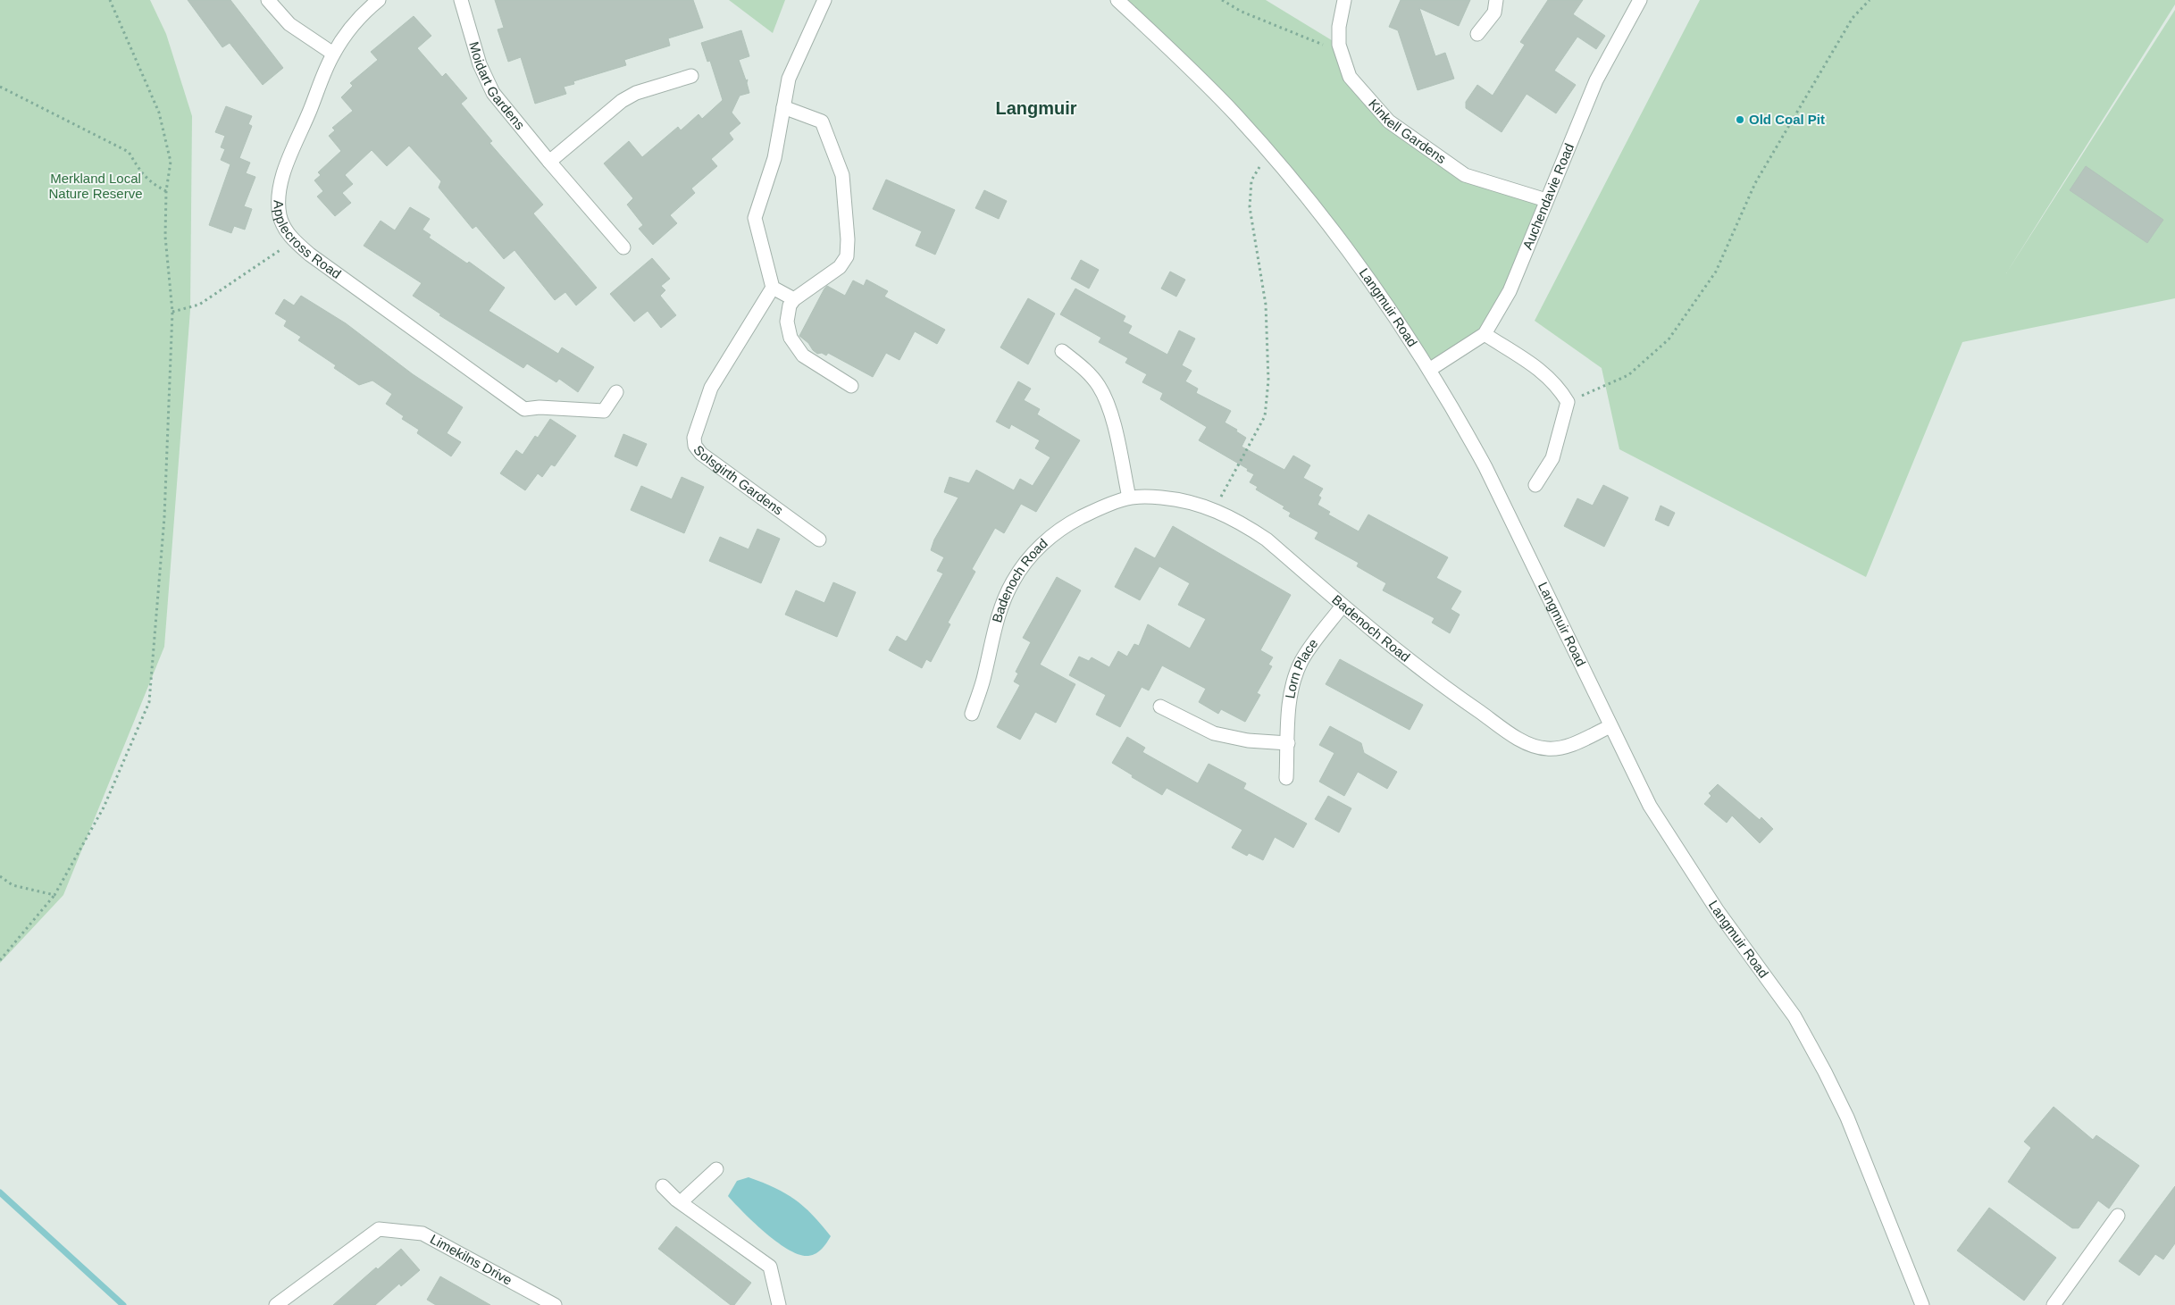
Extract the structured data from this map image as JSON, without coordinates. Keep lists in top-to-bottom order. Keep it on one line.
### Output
{"streets":{"street":["Moidart Gardens","Kinkell Gardens","Auchendavie Road","Applecross Road","Langmuir Road","Solsgirth Gardens","Badenoch Road","Lorn Place","Limekilns Drive"]},"crossings":[["Kinkell Gardens","Auchendavie Road"],["Auchendavie Road","Langmuir Road"],["Langmuir Road","Badenoch Road"],["Badenoch Road","Lorn Place"]],"districts":["Langmuir"],"parks":["Merkland Local Nature Reserve"],"places":["Old Coal Pit"]}
